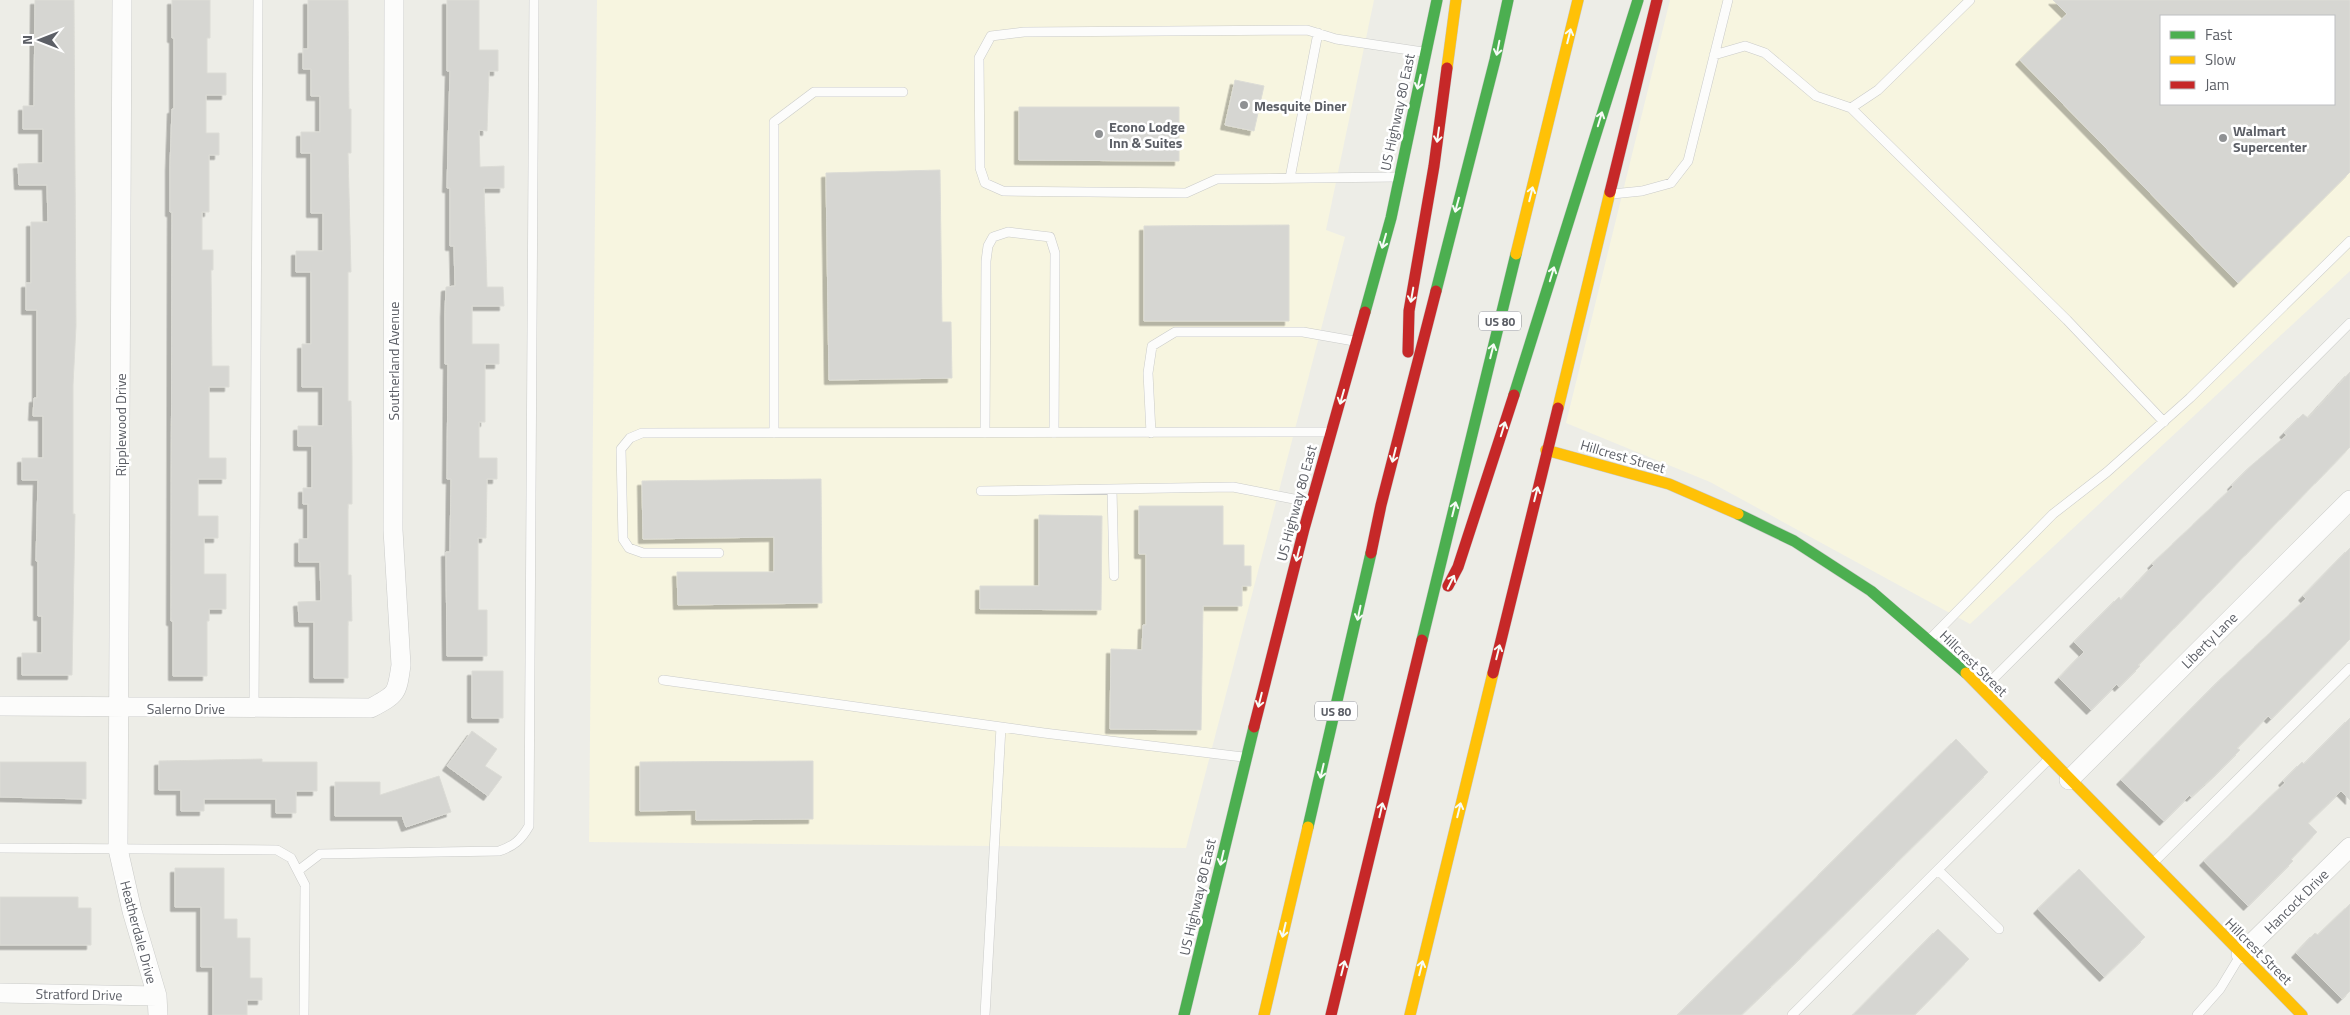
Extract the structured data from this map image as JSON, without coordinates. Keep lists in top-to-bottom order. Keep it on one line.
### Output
{"streets":{"main road":["US Highway 80 East","US 80","Hillcrest Street"],"street":["Southerland Avenue","Ripplewood Drive","Liberty Lane","Salerno Drive","Hancock Drive","Heatherdale Drive","Stratford Drive"]},"crossings":[["Southerland Avenue","Salerno Drive"],["Ripplewood Drive","Salerno Drive"],["Ripplewood Drive","Heatherdale Drive"],["Hillcrest Street","Liberty Lane"],["Hillcrest Street","Hancock Drive"],["Heatherdale Drive","Stratford Drive"]],"places":["Mesquite Diner","Econo Lodge Inn & Suites","Walmart Supercenter"],"legend":["Fast","Slow","Jam"],"north":"left"}
